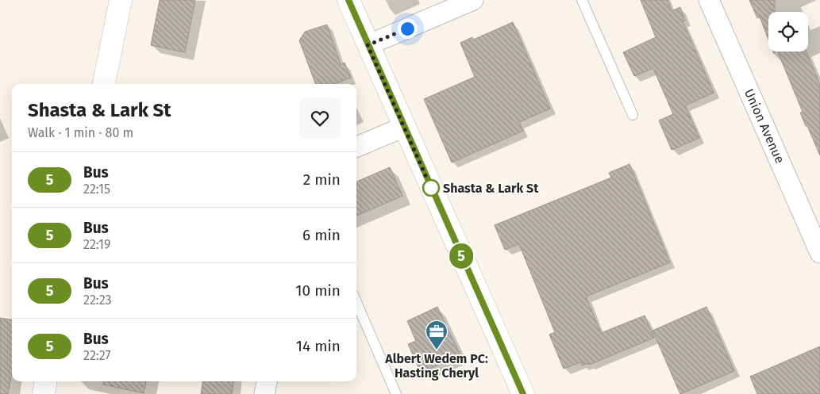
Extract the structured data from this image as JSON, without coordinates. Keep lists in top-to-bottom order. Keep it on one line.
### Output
{"streets":{"street":["Union Avenue"]},"places":{"other":["Shasta & Lark St"],"office":["Albert Wedem PC: Hasting Cheryl"]},"lines":["bus line 5"],"page":{"on_map":"5","heading":["Shasta & Lark St","Walk · 1 min · 80 m"],"list":[{"mark":"5","name":"Bus","note":"22:15","value":"2 min"},{"mark":"5","name":"Bus","note":"22:19","value":"6 min"},{"mark":"5","name":"Bus","note":"22:23","value":"10 min"},{"mark":"5","name":"Bus","note":"22:27","value":"14 min"}]}}
